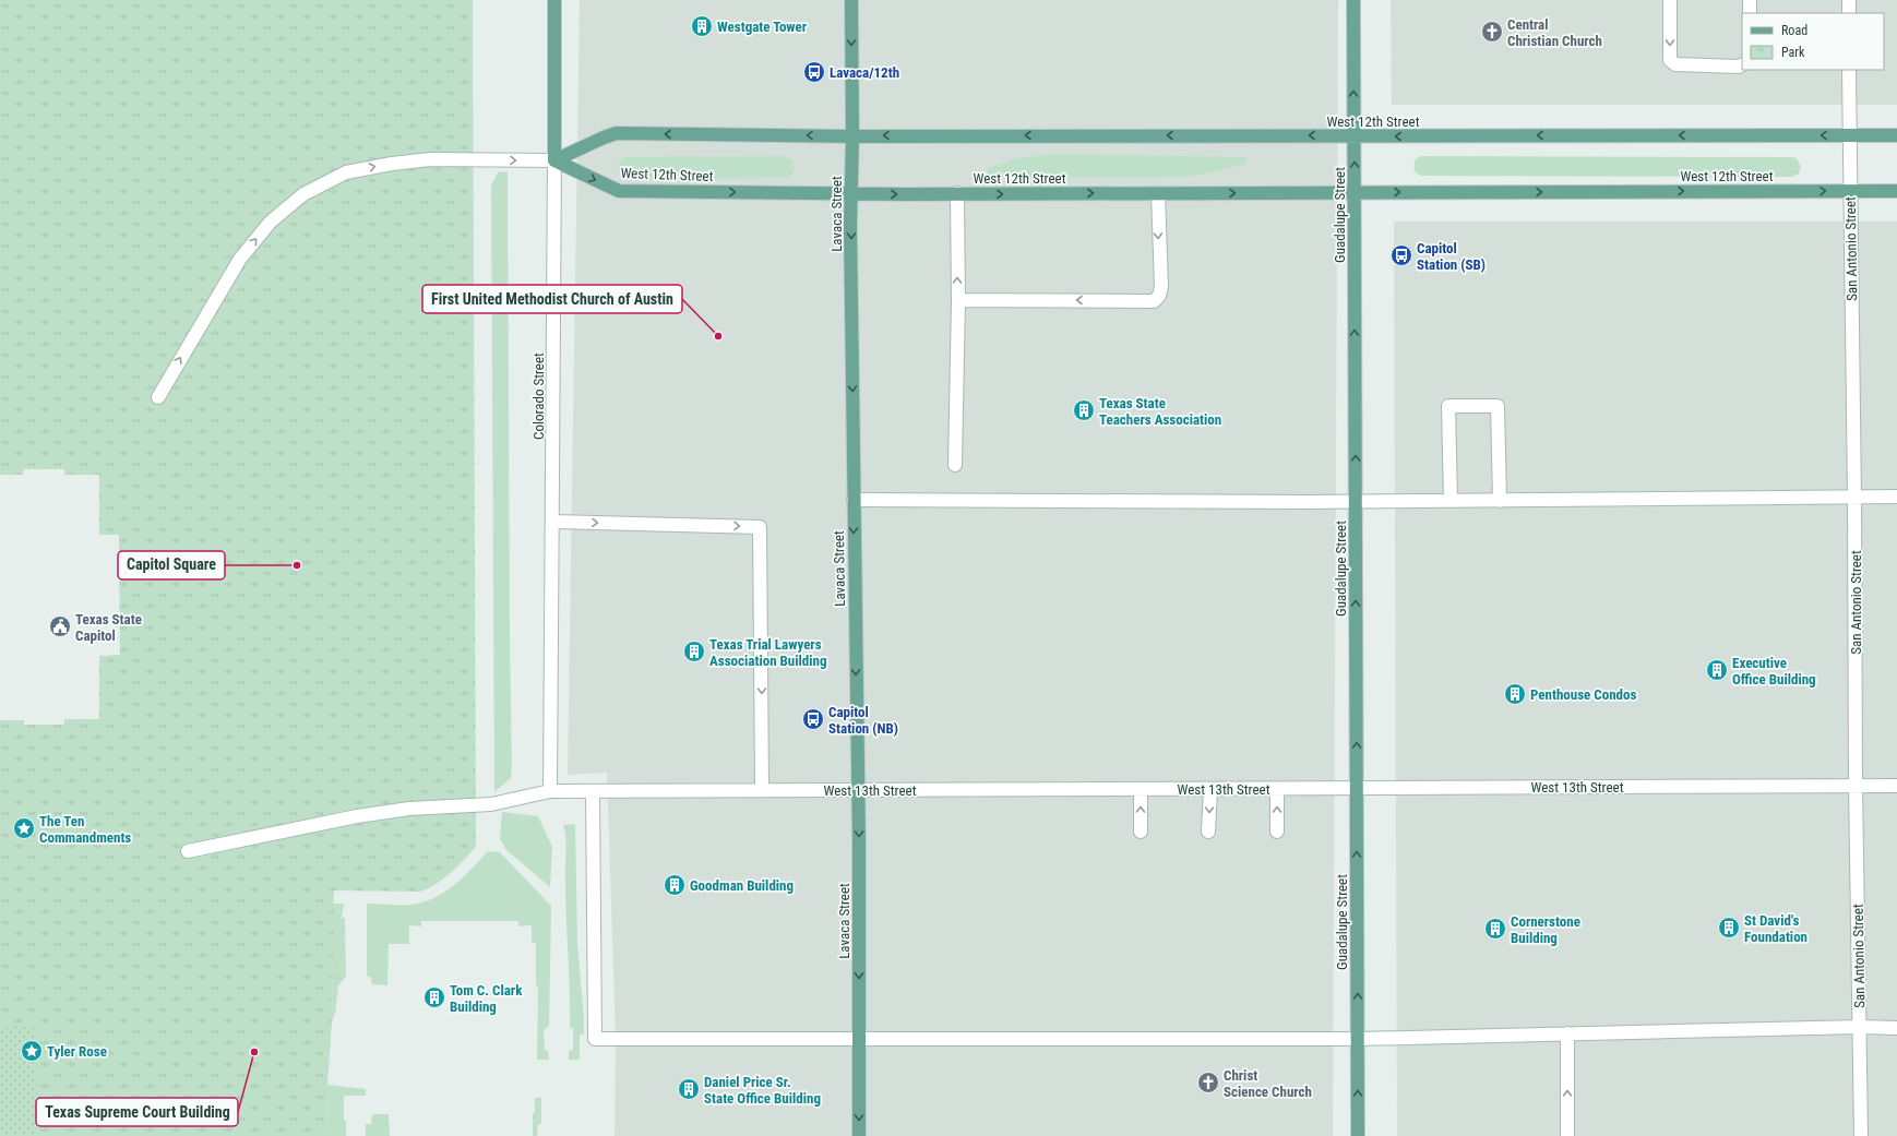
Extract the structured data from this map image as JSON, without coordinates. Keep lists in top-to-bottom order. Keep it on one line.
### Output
{"streets":{"main road":["West 12th Street","Lavaca Street","Guadalupe Street","Colorado Street"],"street":["San Antonio Street","West 13th Street"]},"crossings":[["West 12th Street","Lavaca Street"],["West 12th Street","Guadalupe Street"],["West 12th Street","San Antonio Street"],["West 12th Street","Colorado Street"],["Lavaca Street","West 13th Street"],["Guadalupe Street","West 13th Street"],["San Antonio Street","West 13th Street"],["Colorado Street","West 13th Street"]],"one_way":["Lavaca Street","Guadalupe Street"],"places":{"building":["Westgate Tower","Texas State Teachers Association","Texas Trial Lawyers Association Building","Executive Office Building","Penthouse Condos","Goodman Building","St David's Foundation","Cornerstone Building","Tom C. Clark Building","Daniel Price Sr. State Office Building"],"church":["Central Christian Church","Christ Science Church"],"bus stop":["Lavaca/12th","Capitol Station (SB)","Capitol Station (NB)"],"other":["First United Methodist Church of Austin","Capitol Square","Texas Supreme Court Building"],"public building":["Texas State Capitol"],"place":["The Ten Commandments","Tyler Rose"]},"legend":["Road","Park"]}
